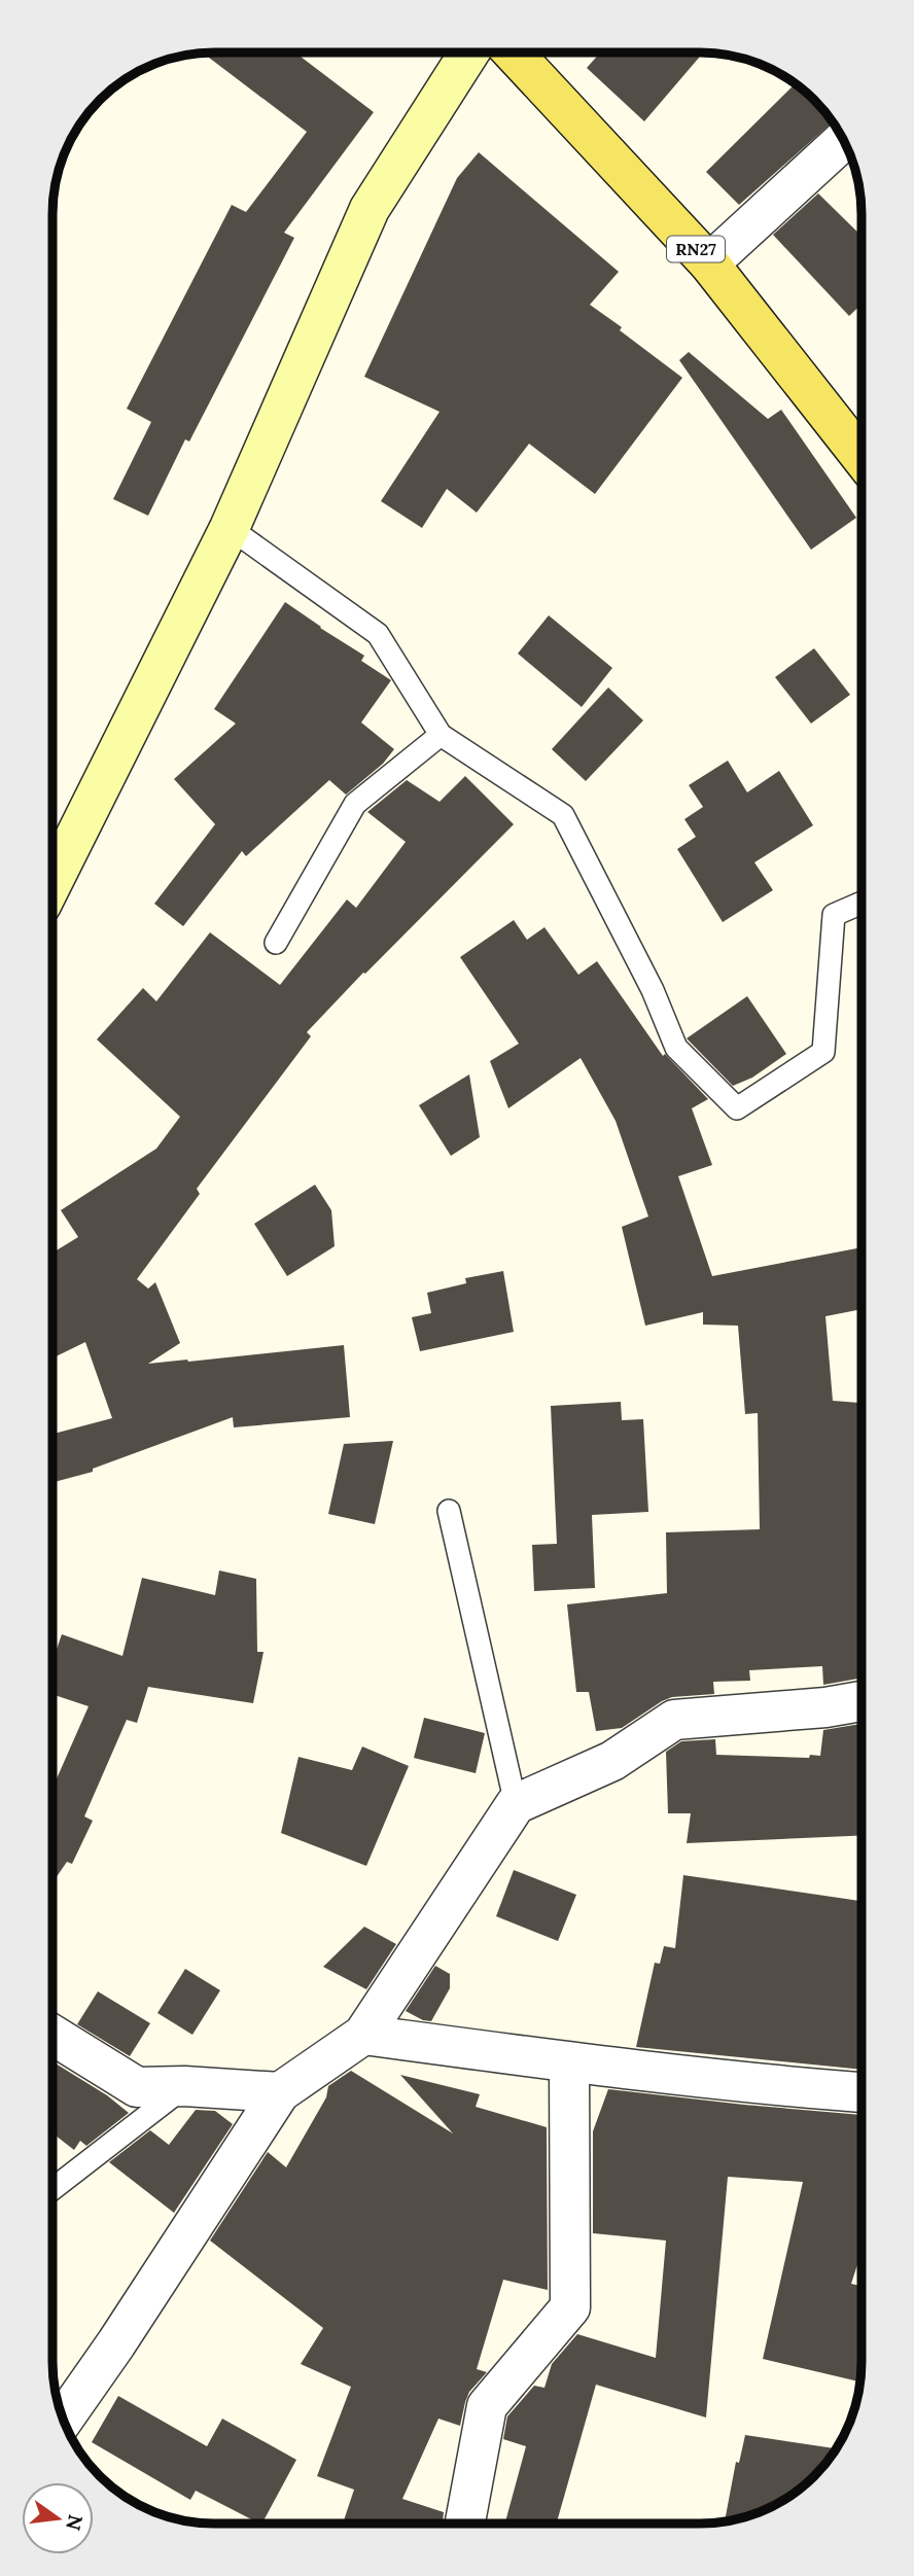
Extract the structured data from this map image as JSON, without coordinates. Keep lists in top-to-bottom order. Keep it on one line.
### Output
{"streets":{"main road":["RN27"]},"north":"right"}
